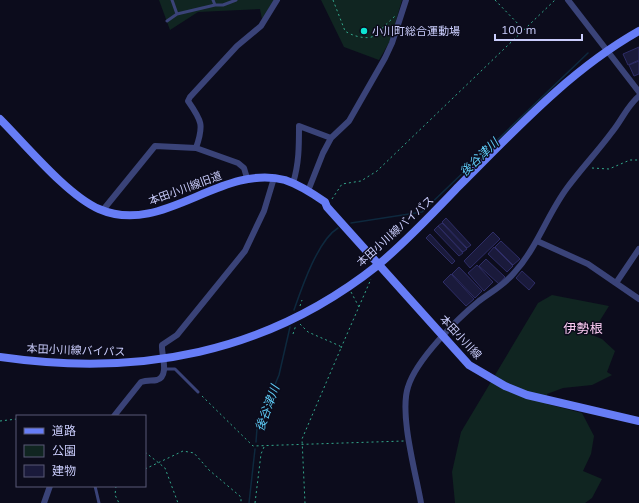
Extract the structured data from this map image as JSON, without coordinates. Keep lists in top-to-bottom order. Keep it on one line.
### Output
{"streets":{"street":["本田小川線旧道","本田小川線バイパス","本田小川線"]},"crossings":[["本田小川線旧道","本田小川線バイパス"],["本田小川線旧道","本田小川線"],["本田小川線バイパス","本田小川線"]],"districts":["伊勢根"],"water":["後谷津川"],"places":["小川町総合運動場"],"legend":["道路","公園","建物"],"scale_bar":"100 m"}
